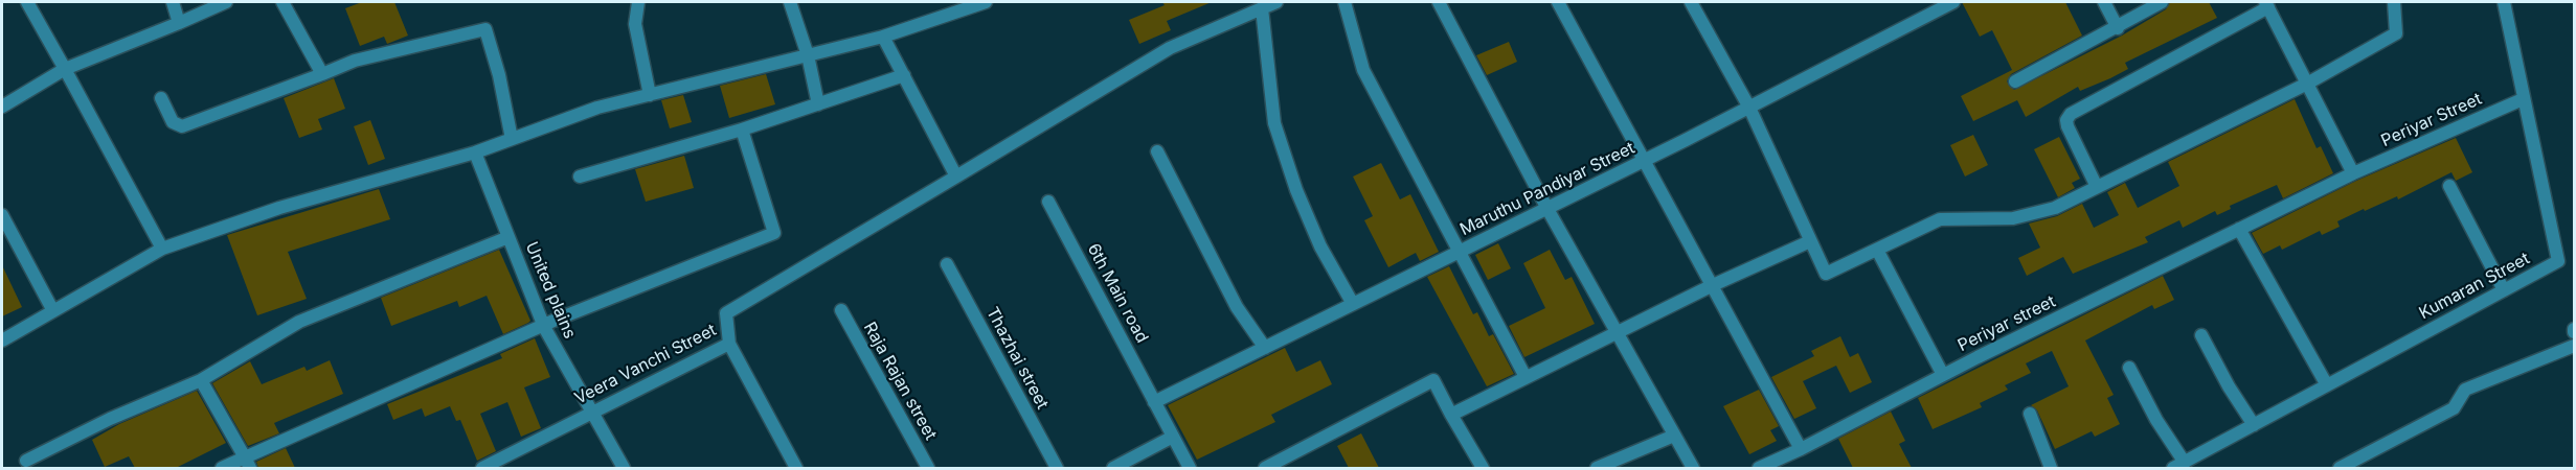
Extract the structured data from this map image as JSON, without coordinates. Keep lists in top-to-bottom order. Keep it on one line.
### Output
{"streets":{"street":["Periyar Street","Maruthu Pandiyar Street","Kumaran Street","United plains","6th Main road","Periyar street","Thazhai street","Veera Vanchi Street","Raja Rajan street"]},"crossings":[["Periyar Street","Kumaran Street"],["Periyar Street","Periyar street"],["Maruthu Pandiyar Street","6th Main road"],["United plains","Veera Vanchi Street"]]}
